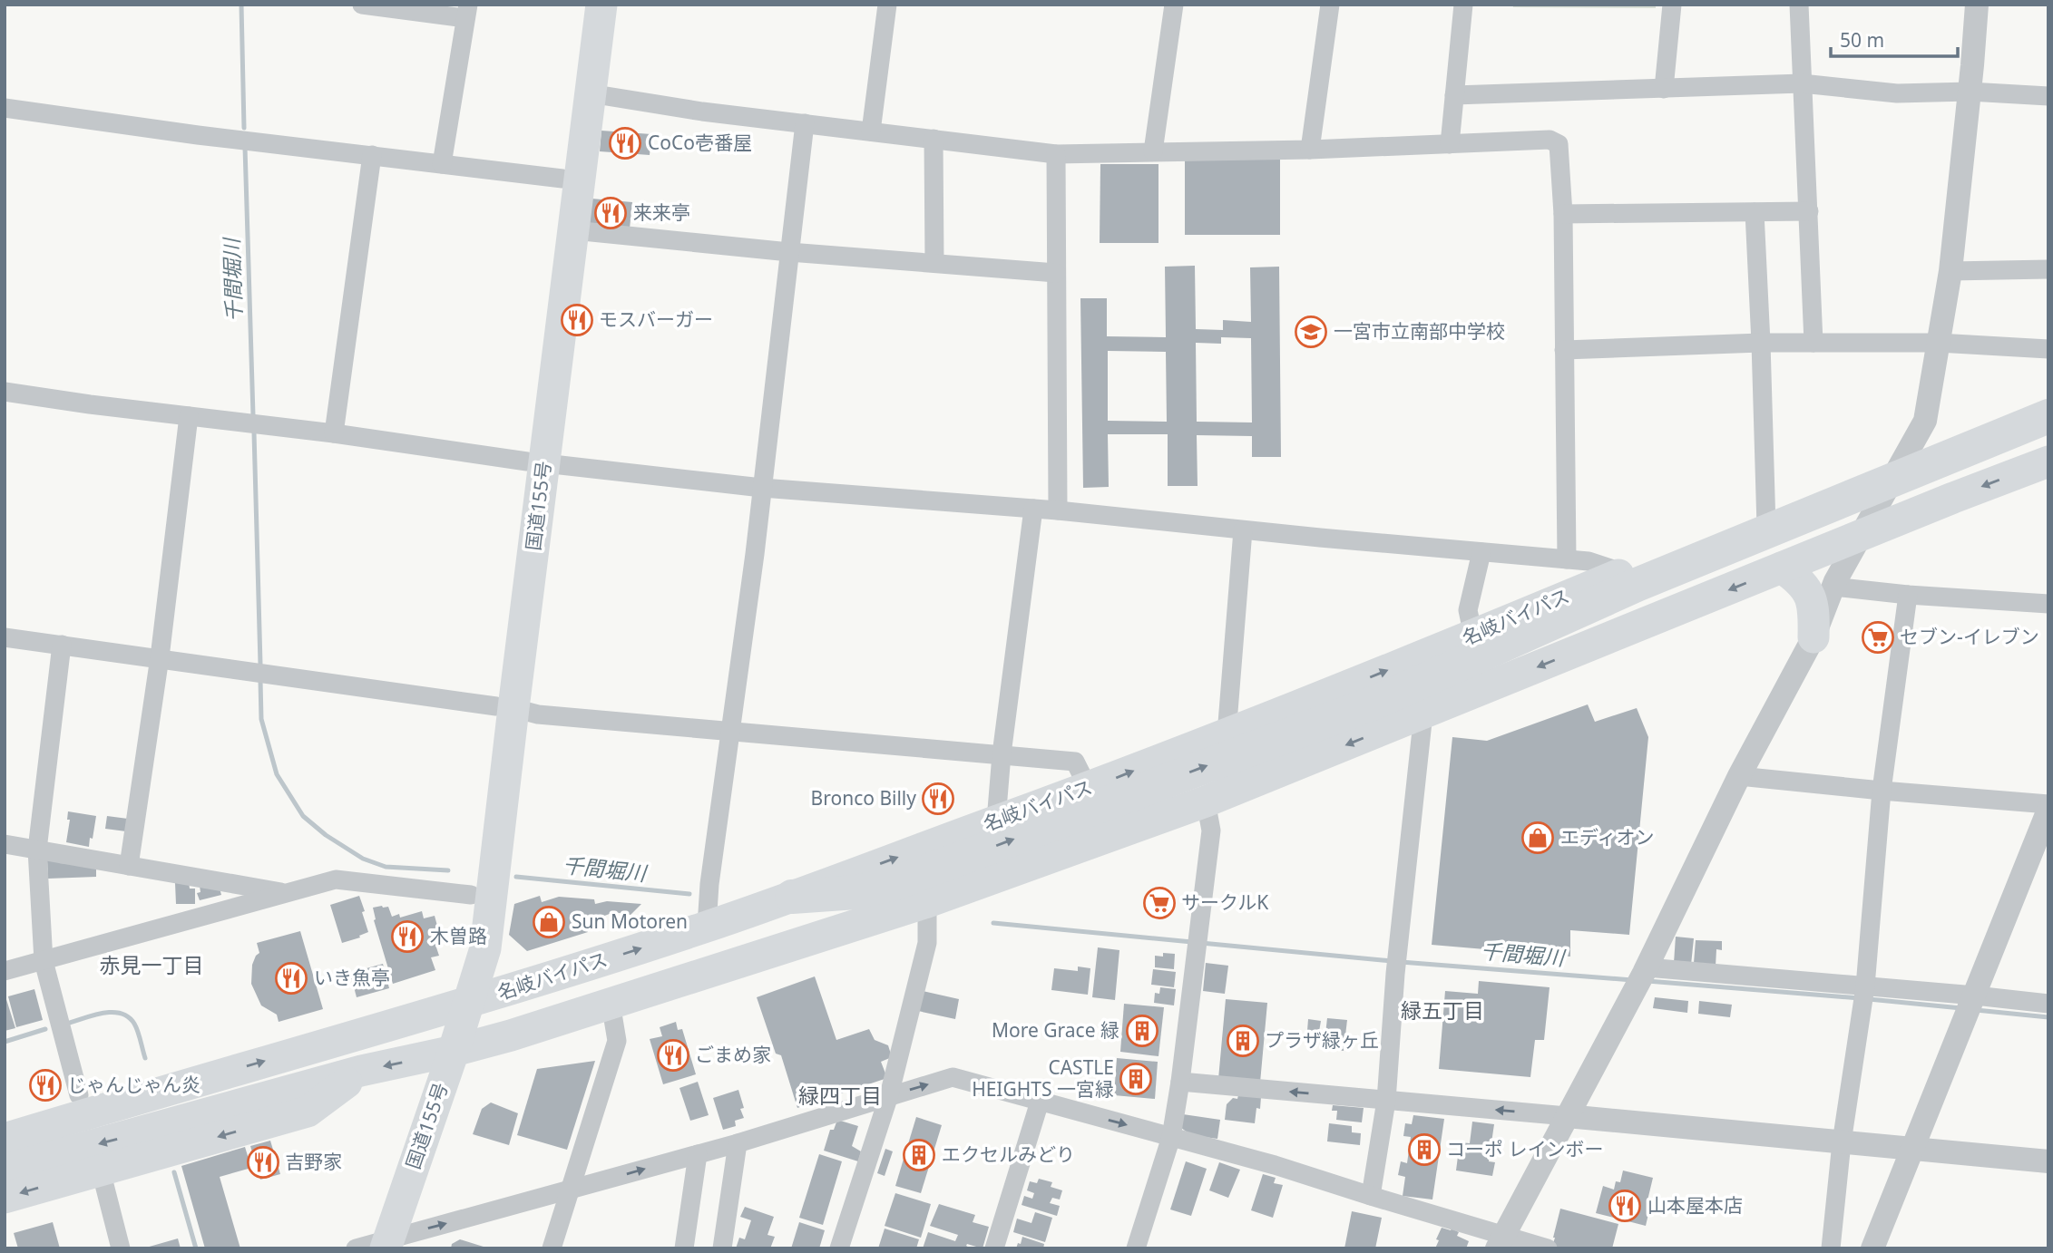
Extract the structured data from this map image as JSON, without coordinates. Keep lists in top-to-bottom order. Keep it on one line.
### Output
{"streets":{"highway":["国道155号","名岐バイパス"]},"crossings":[["国道155号","名岐バイパス"]],"districts":["赤見一丁目","緑五丁目","緑四丁目"],"water":["千間堀川"],"places":{"restaurant":["CoCo壱番屋","来来亭","モスバーガー","Bronco Billy","木曽路","いき魚亭","ごまめ家","じゃんじゃん炎","吉野家","山本屋本店"],"school or university":["一宮市立南部中学校"],"supermarket":["セブン-イレブン","サークルK"],"shop":["エディオン","Sun Motoren"],"building":["More Grace 緑","プラザ緑ヶ丘","CASTLE HEIGHTS 一宮緑","コーポ レインボー","エクセルみどり"]},"scale_bar":"50 m"}
